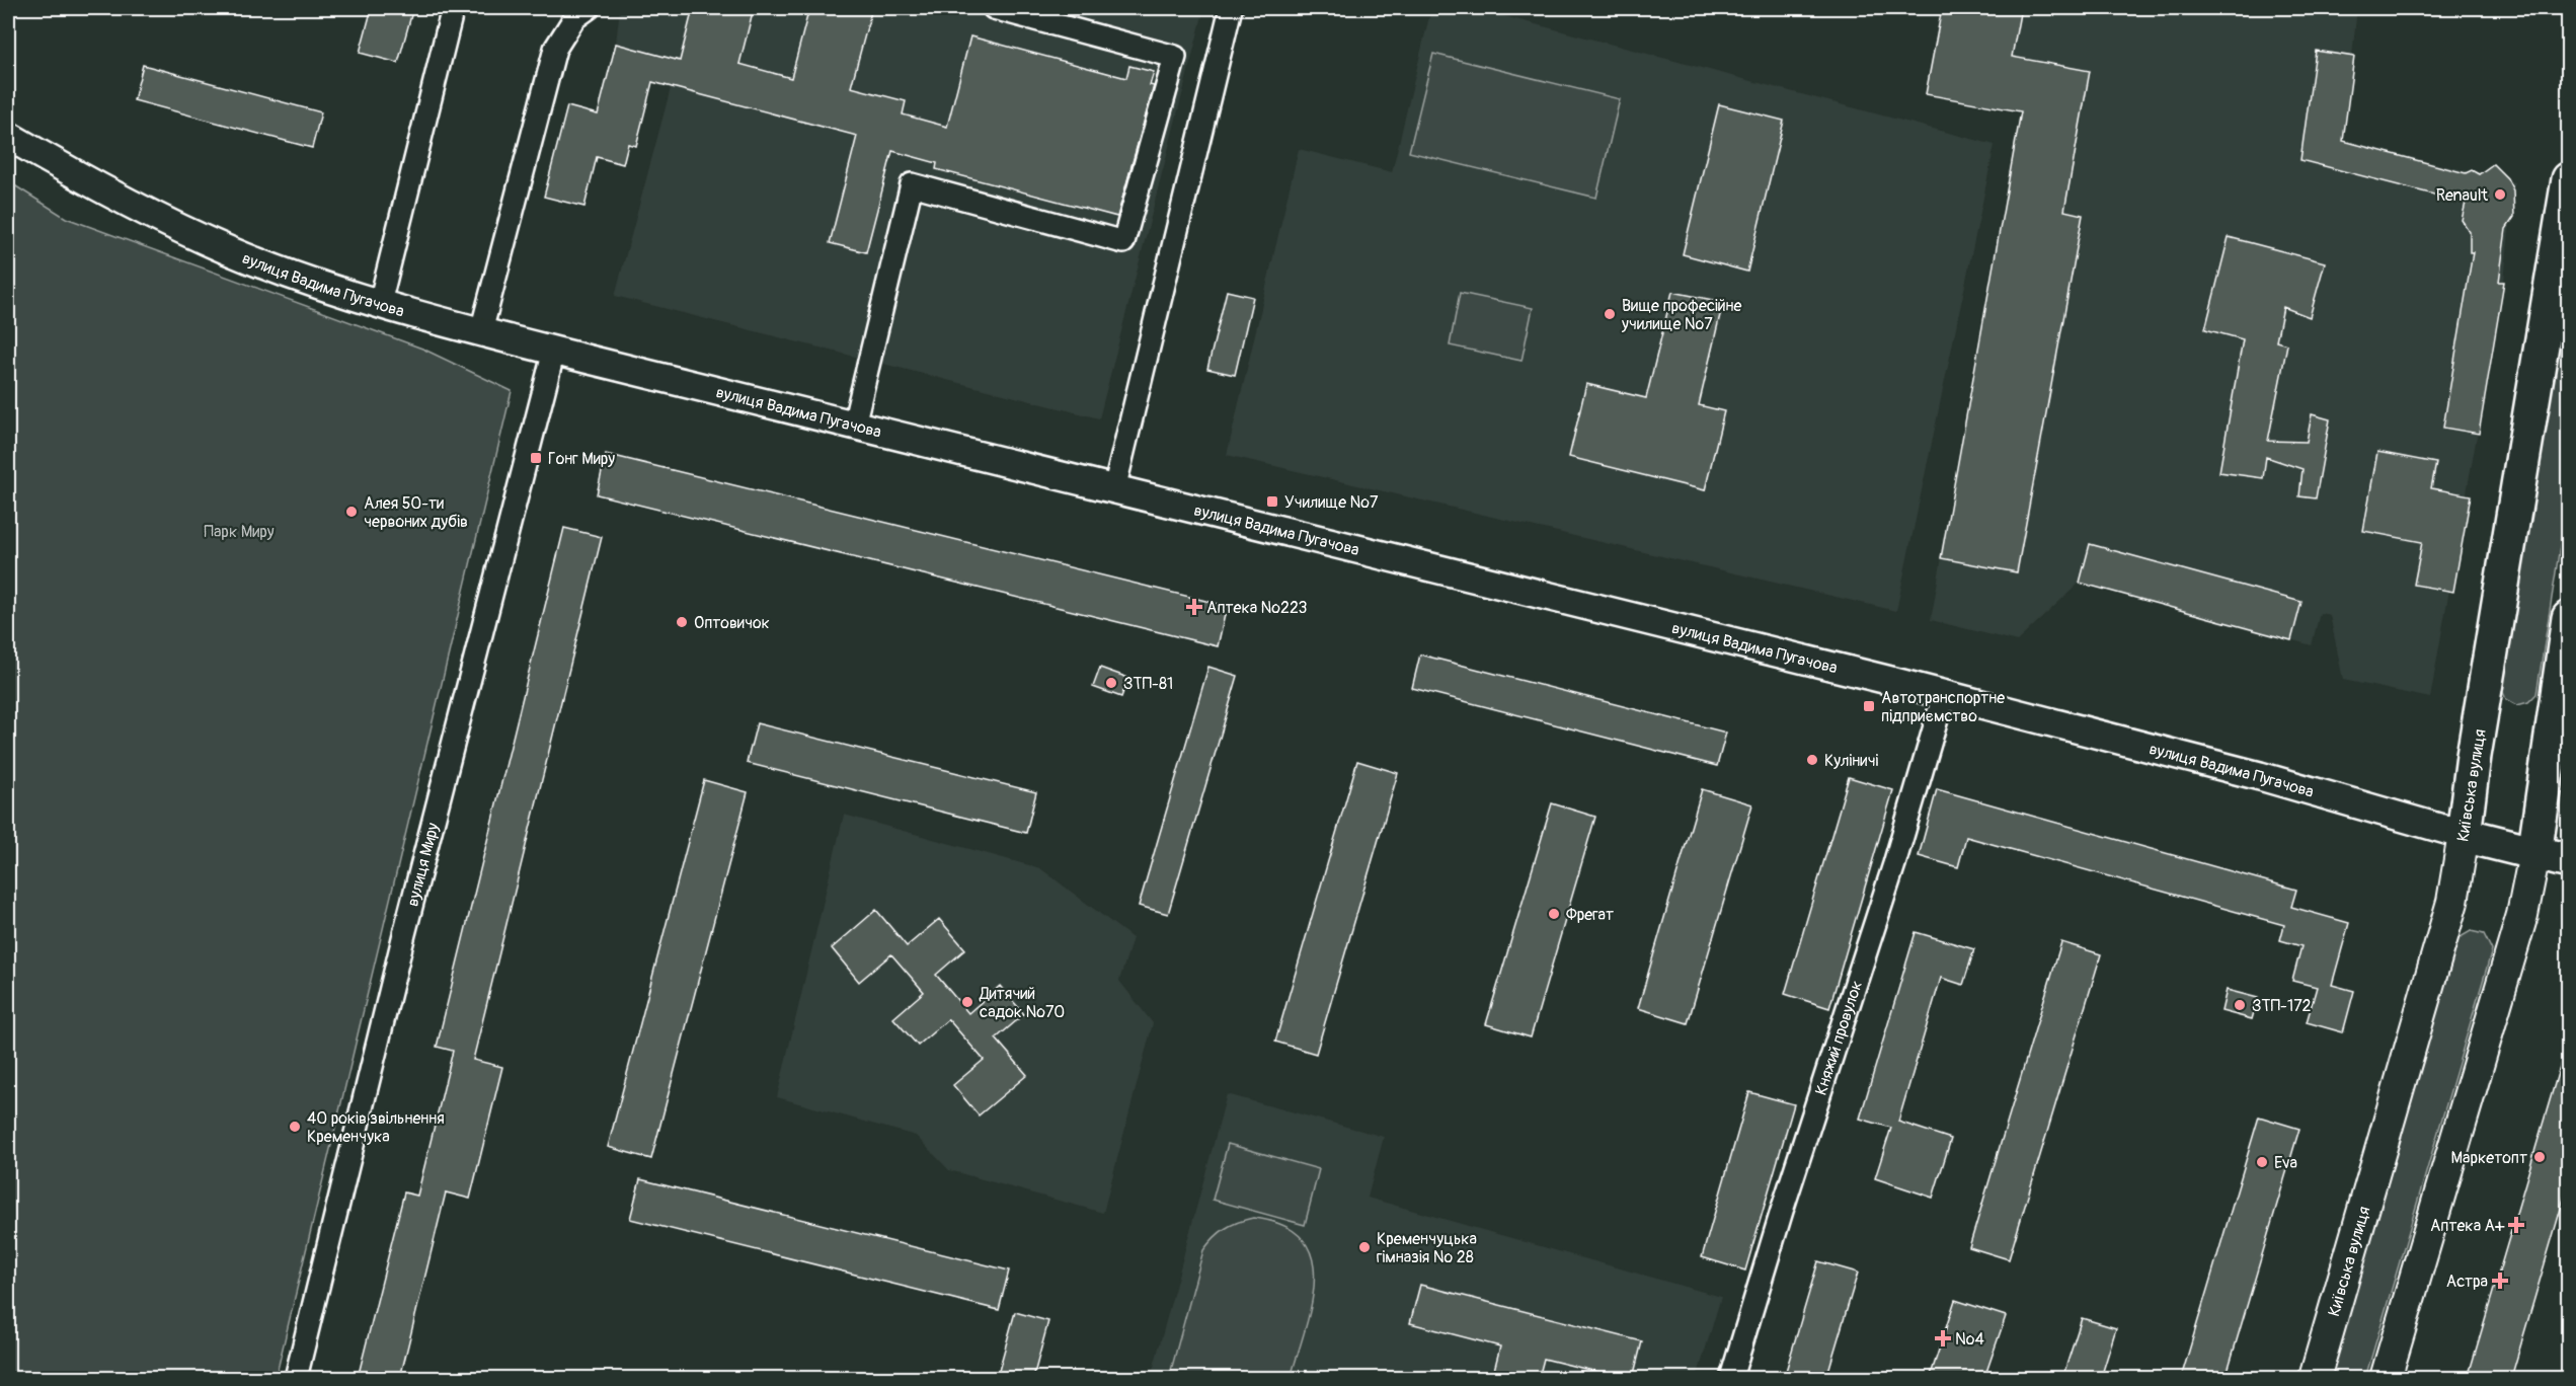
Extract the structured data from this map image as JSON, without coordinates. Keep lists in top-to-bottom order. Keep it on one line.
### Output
{"streets":{"main road":["вулиця Вадима Пугачова","Київська вулиця"],"street":["вулиця Миру","Княжий провулок"]},"crossings":[["вулиця Вадима Пугачова","Київська вулиця"],["вулиця Вадима Пугачова","вулиця Миру"],["вулиця Вадима Пугачова","Княжий провулок"]],"parks":["Парк Миру"],"places":{"other":["Renault","Вище професійне училище №7","Алея 50-ти червоних дубів","Оптовичок","ЗТП-81","Куліничі","Фрегат","Дитячий садок №70","ЗТП-172","40 рокiв звiльнення Кременчука","Маркетопт","Eva","Кременчуцька гімназія № 28"],"transit":["Гонг Миру","Училище №7","Автотранспортне підприємство"],"health":["Аптека №223","Аптека А+","Астра","№4"]}}
